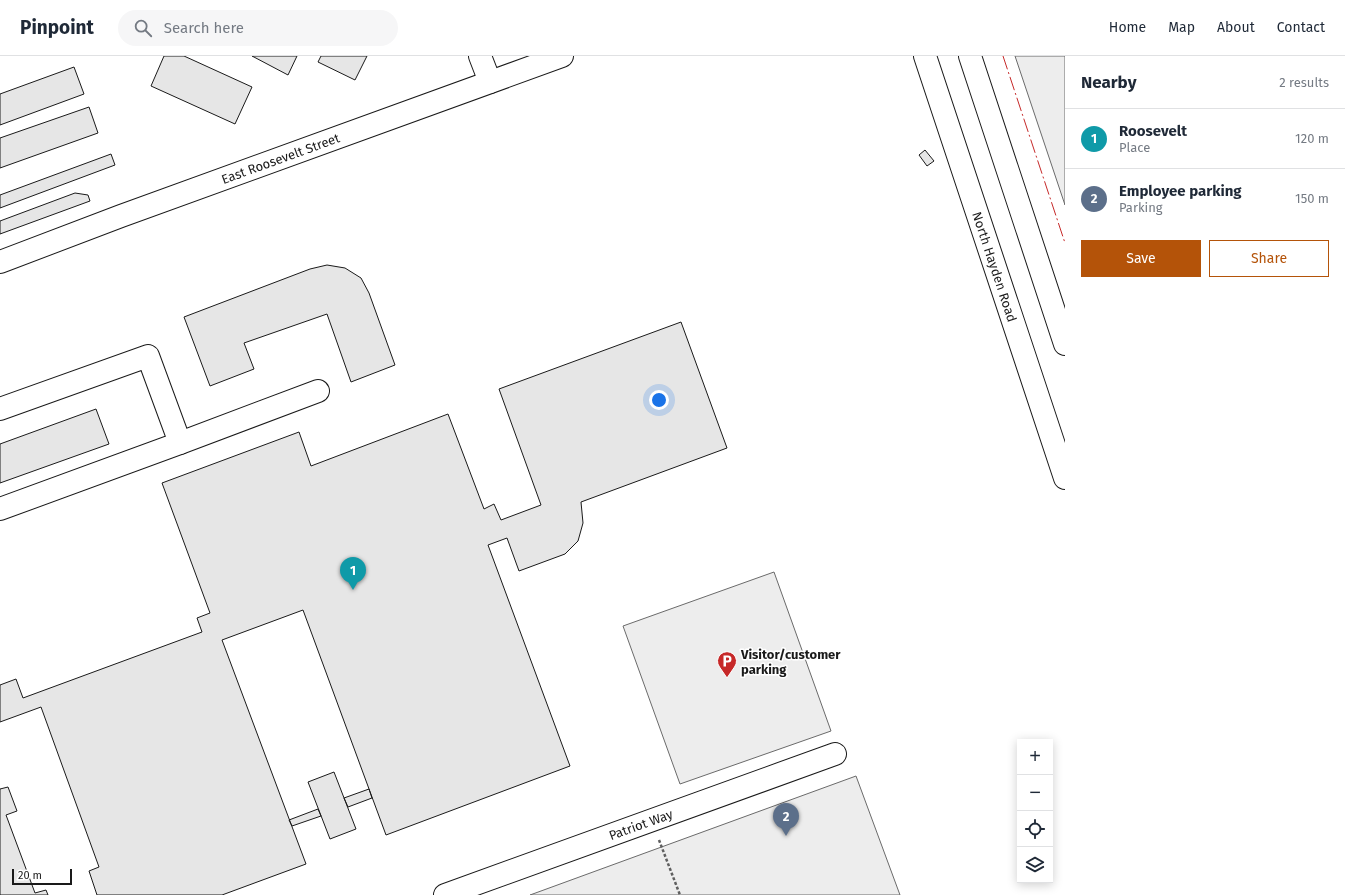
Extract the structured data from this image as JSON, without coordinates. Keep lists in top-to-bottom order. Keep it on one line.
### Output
{"streets":{"main road":["East Roosevelt Street","North Hayden Road","Patriot Way"]},"places":{"parking":["Visitor/customer parking"]},"scale_bar":"20 m","page":{"header":"Pinpoint","search":"Search here","nav":["Home","Map","About","Contact"],"heading":["Nearby","2 results"],"list":[{"mark":"1","name":"Roosevelt","note":"Place","value":"120 m"},{"mark":"2","name":"Employee parking","note":"Parking","value":"150 m"}],"buttons":["Save","Share"],"pins":["1","2"],"map_buttons":["+","−"],"scale":"20 m"}}
